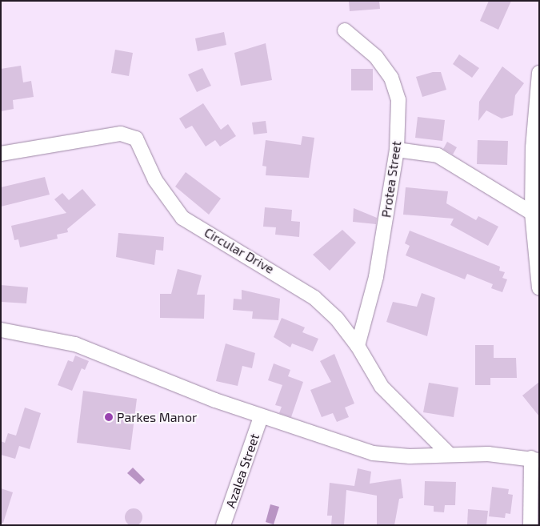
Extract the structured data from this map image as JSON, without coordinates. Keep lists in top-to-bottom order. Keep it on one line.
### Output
{"streets":{"street":["Protea Street","Circular Drive","Azalea Street"]},"crossings":[["Protea Street","Circular Drive"]],"places":["Parkes Manor"]}
